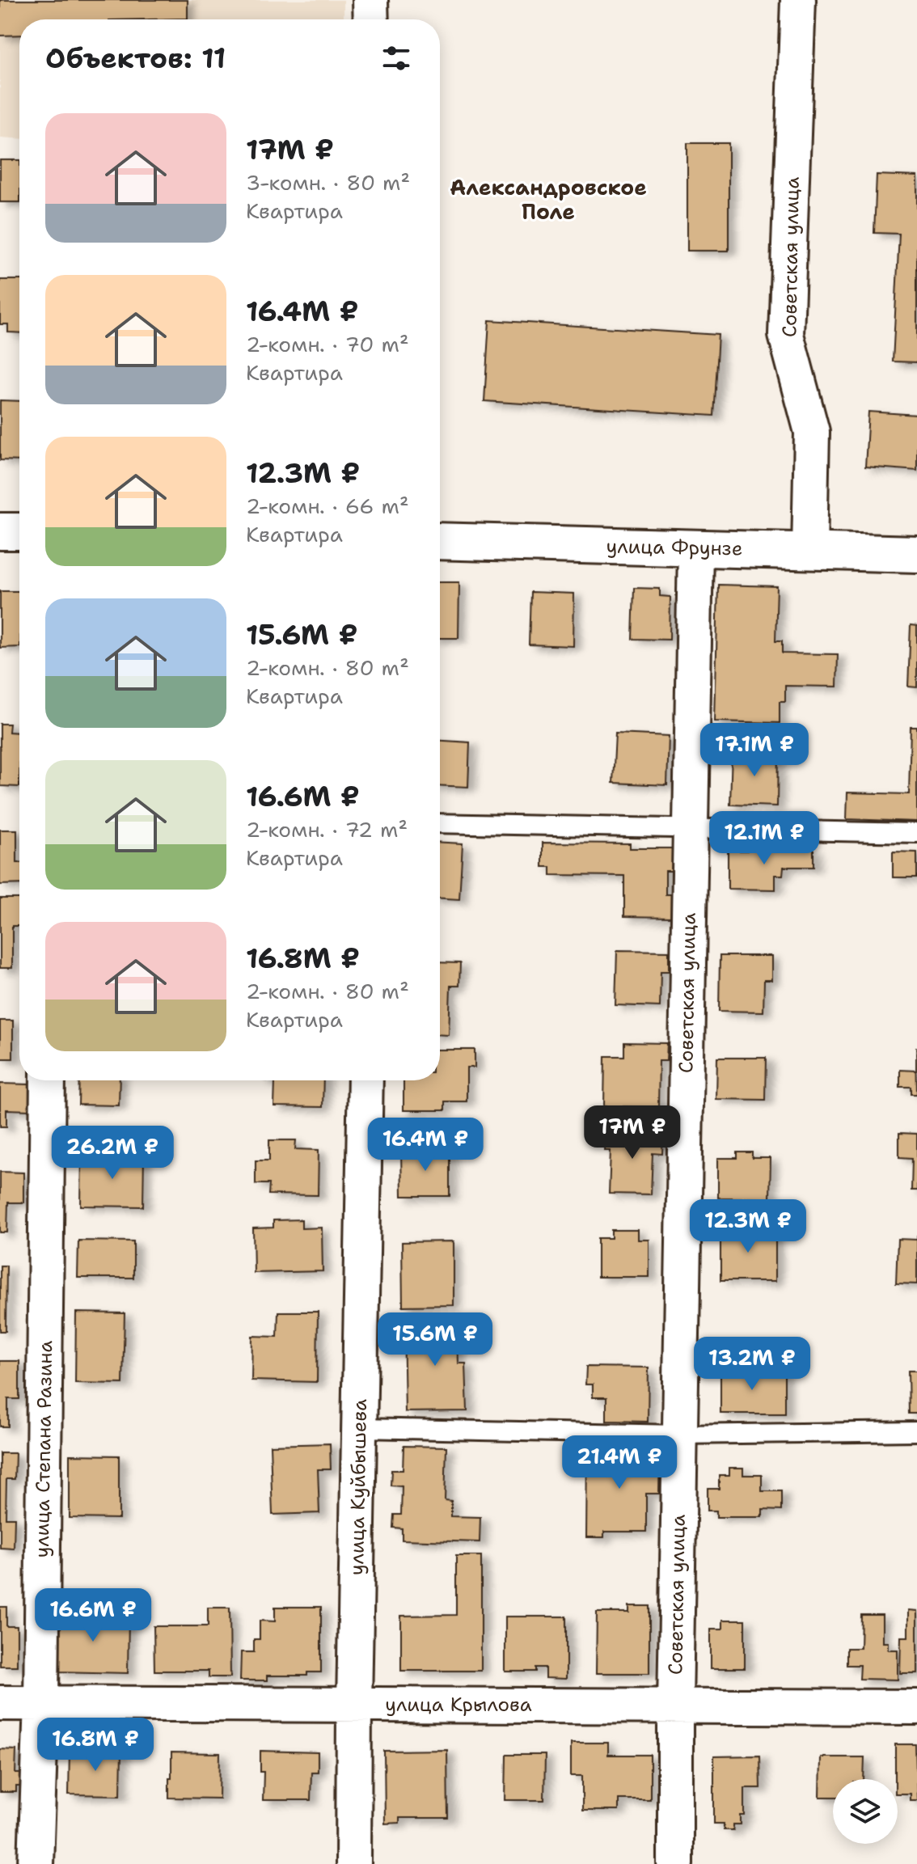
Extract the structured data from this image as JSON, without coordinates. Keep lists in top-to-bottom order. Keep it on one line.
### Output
{"streets":{"street":["Советская улица","улица Фрунзе","улица Степана Разина","улица Куйбышева","улица Крылова"]},"crossings":[["Советская улица","улица Фрунзе"],["Советская улица","улица Крылова"],["улица Степана Разина","улица Крылова"],["улица Куйбышева","улица Крылова"]],"districts":["Александровское Поле"],"page":{"heading":"Объектов: 11","list":[{"name":"17M ₽","note":"3-комн. · 80 m² · Квартира"},{"name":"16.4M ₽","note":"2-комн. · 70 m² · Квартира"},{"name":"12.3M ₽","note":"2-комн. · 66 m² · Квартира"},{"name":"15.6M ₽","note":"2-комн. · 80 m² · Квартира"},{"name":"16.6M ₽","note":"2-комн. · 72 m² · Квартира"},{"name":"16.8M ₽","note":"2-комн. · 80 m² · Квартира"}],"price":["17.1M ₽","12.1M ₽","17M ₽","16.4M ₽","26.2M ₽","12.3M ₽","15.6M ₽","13.2M ₽","21.4M ₽","16.6M ₽","16.8M ₽"]}}
